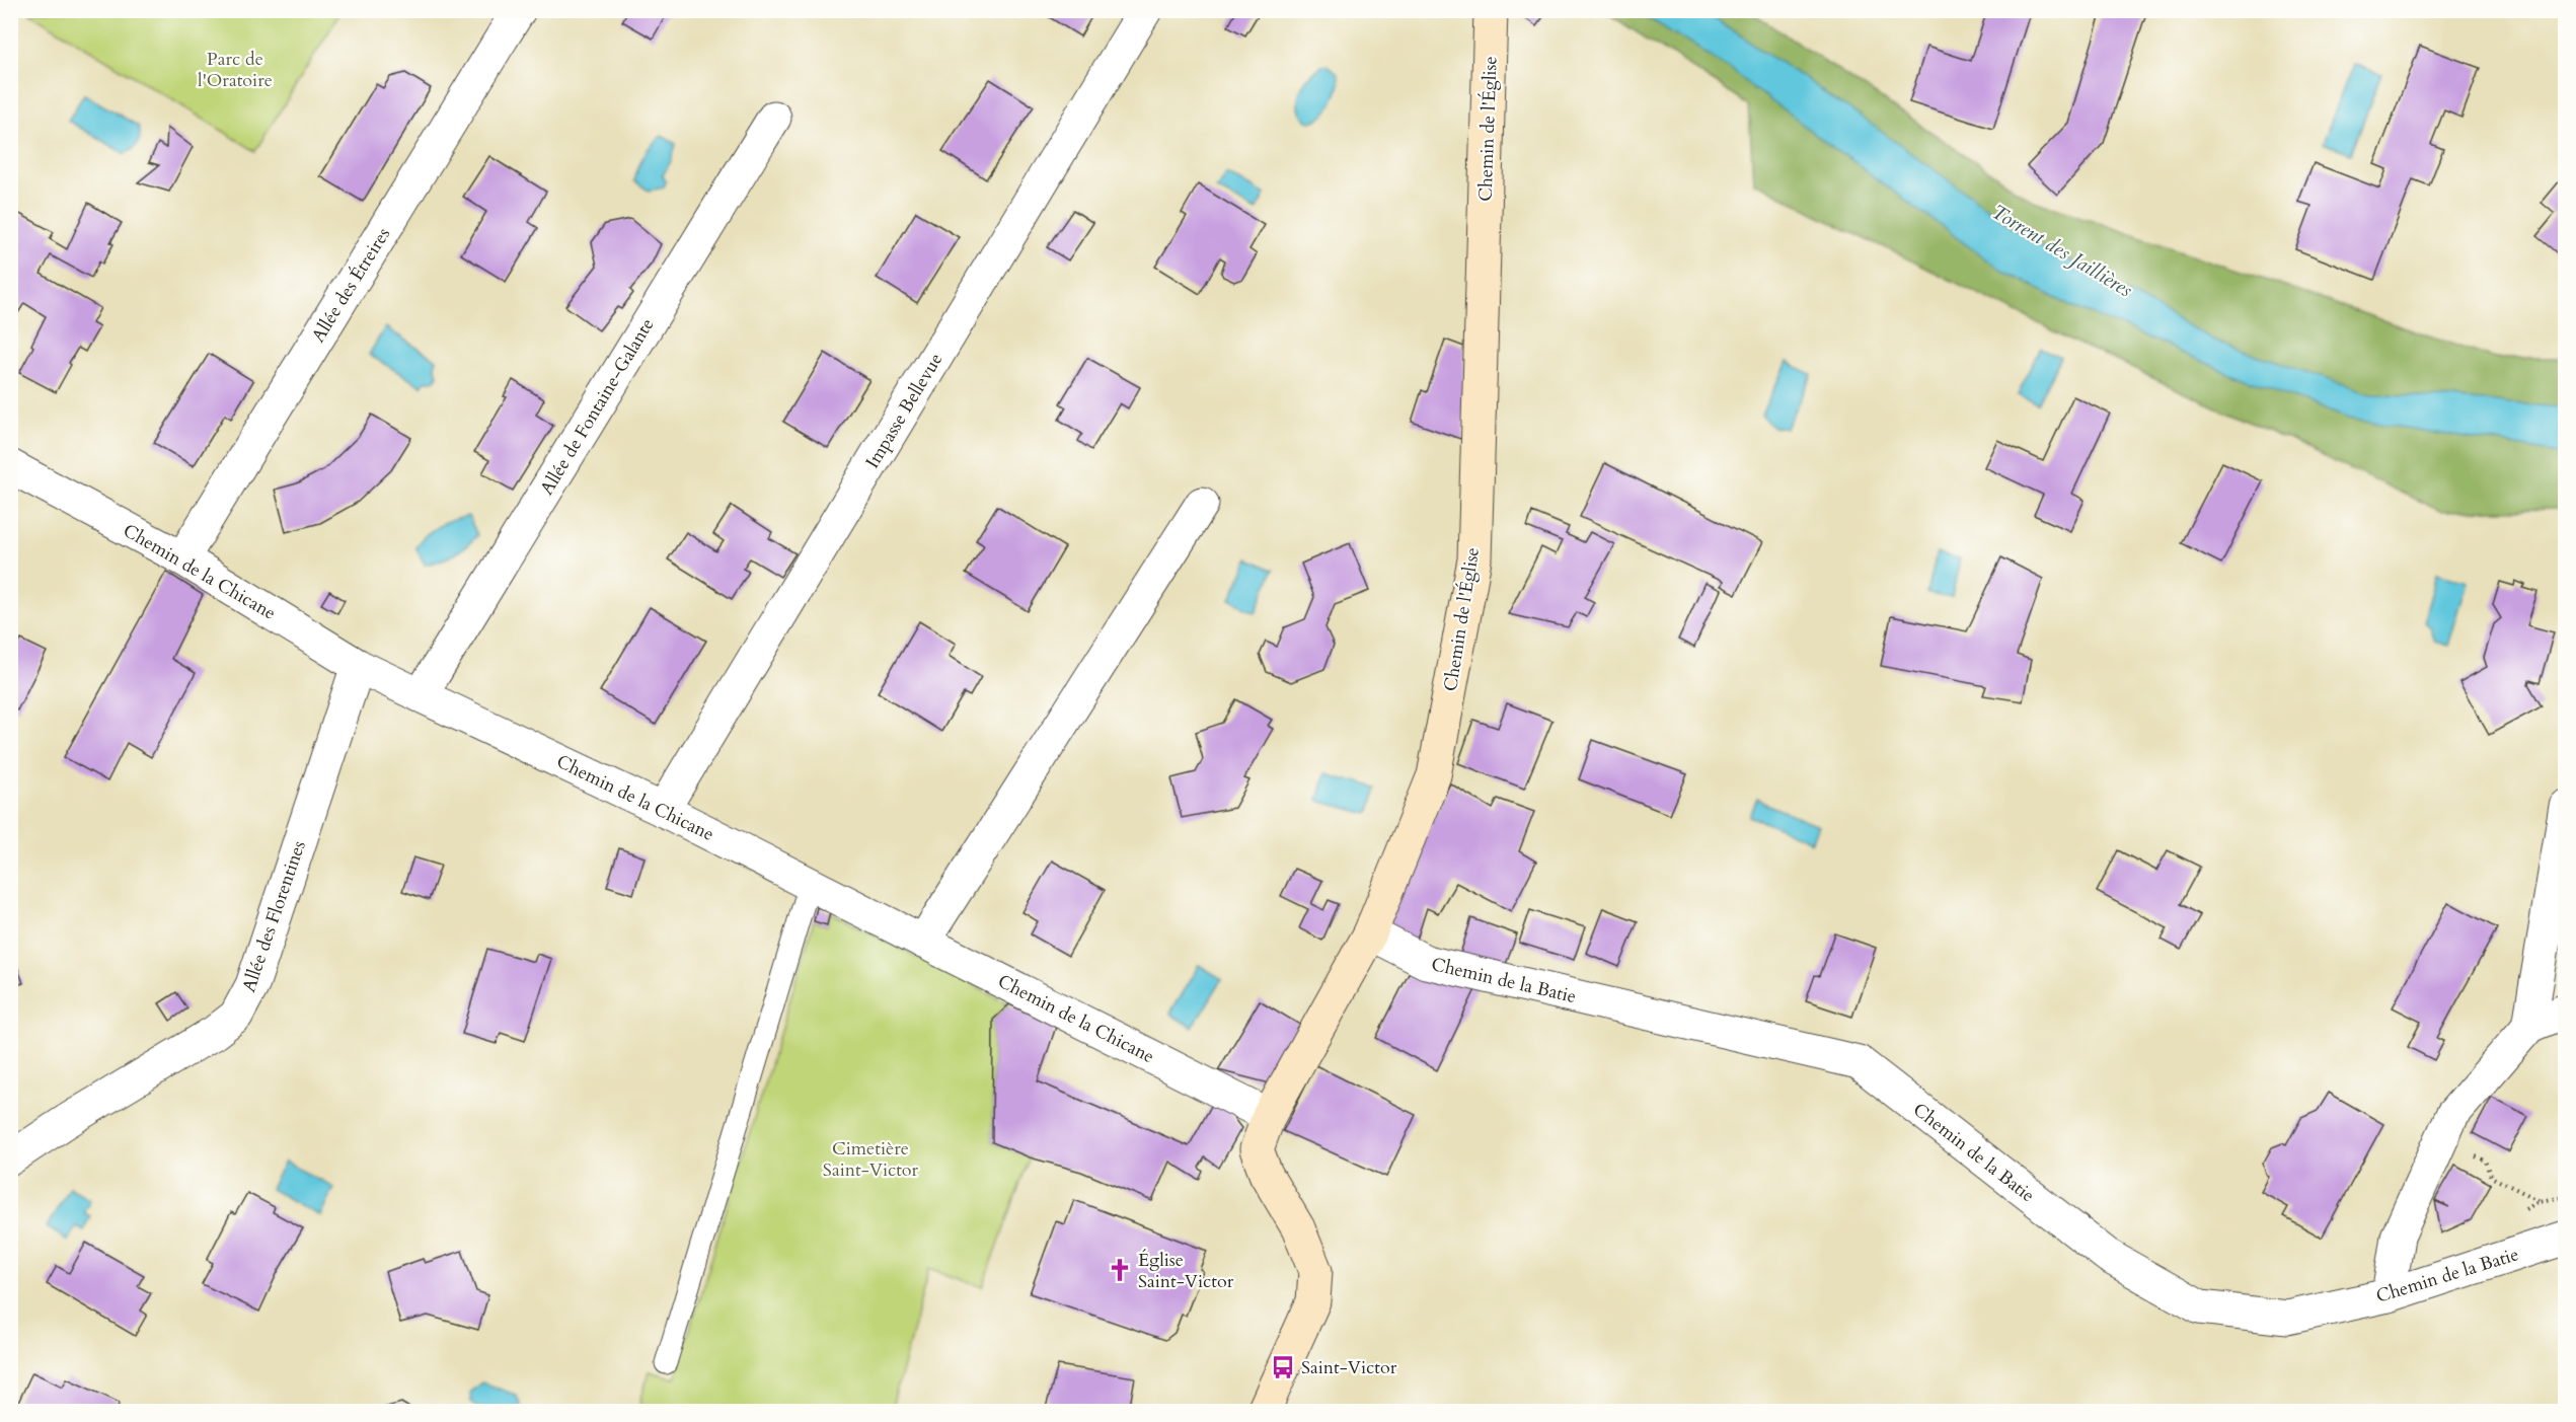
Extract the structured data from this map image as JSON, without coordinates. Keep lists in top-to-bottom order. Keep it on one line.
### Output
{"streets":{"street":["Chemin de l'Église","Allée des Étreires","Allée de Fontaine-Galante","Impasse Bellevue","Chemin de la Chicane","Allée des Florentines","Chemin de la Batie"]},"crossings":[["Chemin de l'Église","Chemin de la Chicane"],["Chemin de l'Église","Chemin de la Batie"],["Allée des Étreires","Chemin de la Chicane"],["Allée de Fontaine-Galante","Chemin de la Chicane"],["Impasse Bellevue","Chemin de la Chicane"],["Chemin de la Chicane","Allée des Florentines"]],"water":["Torrent des Jaillières"],"parks":["Parc de l'Oratoire","Cimetière Saint-Victor"],"places":{"church":["Église Saint-Victor"],"bus stop":["Saint-Victor"]}}
